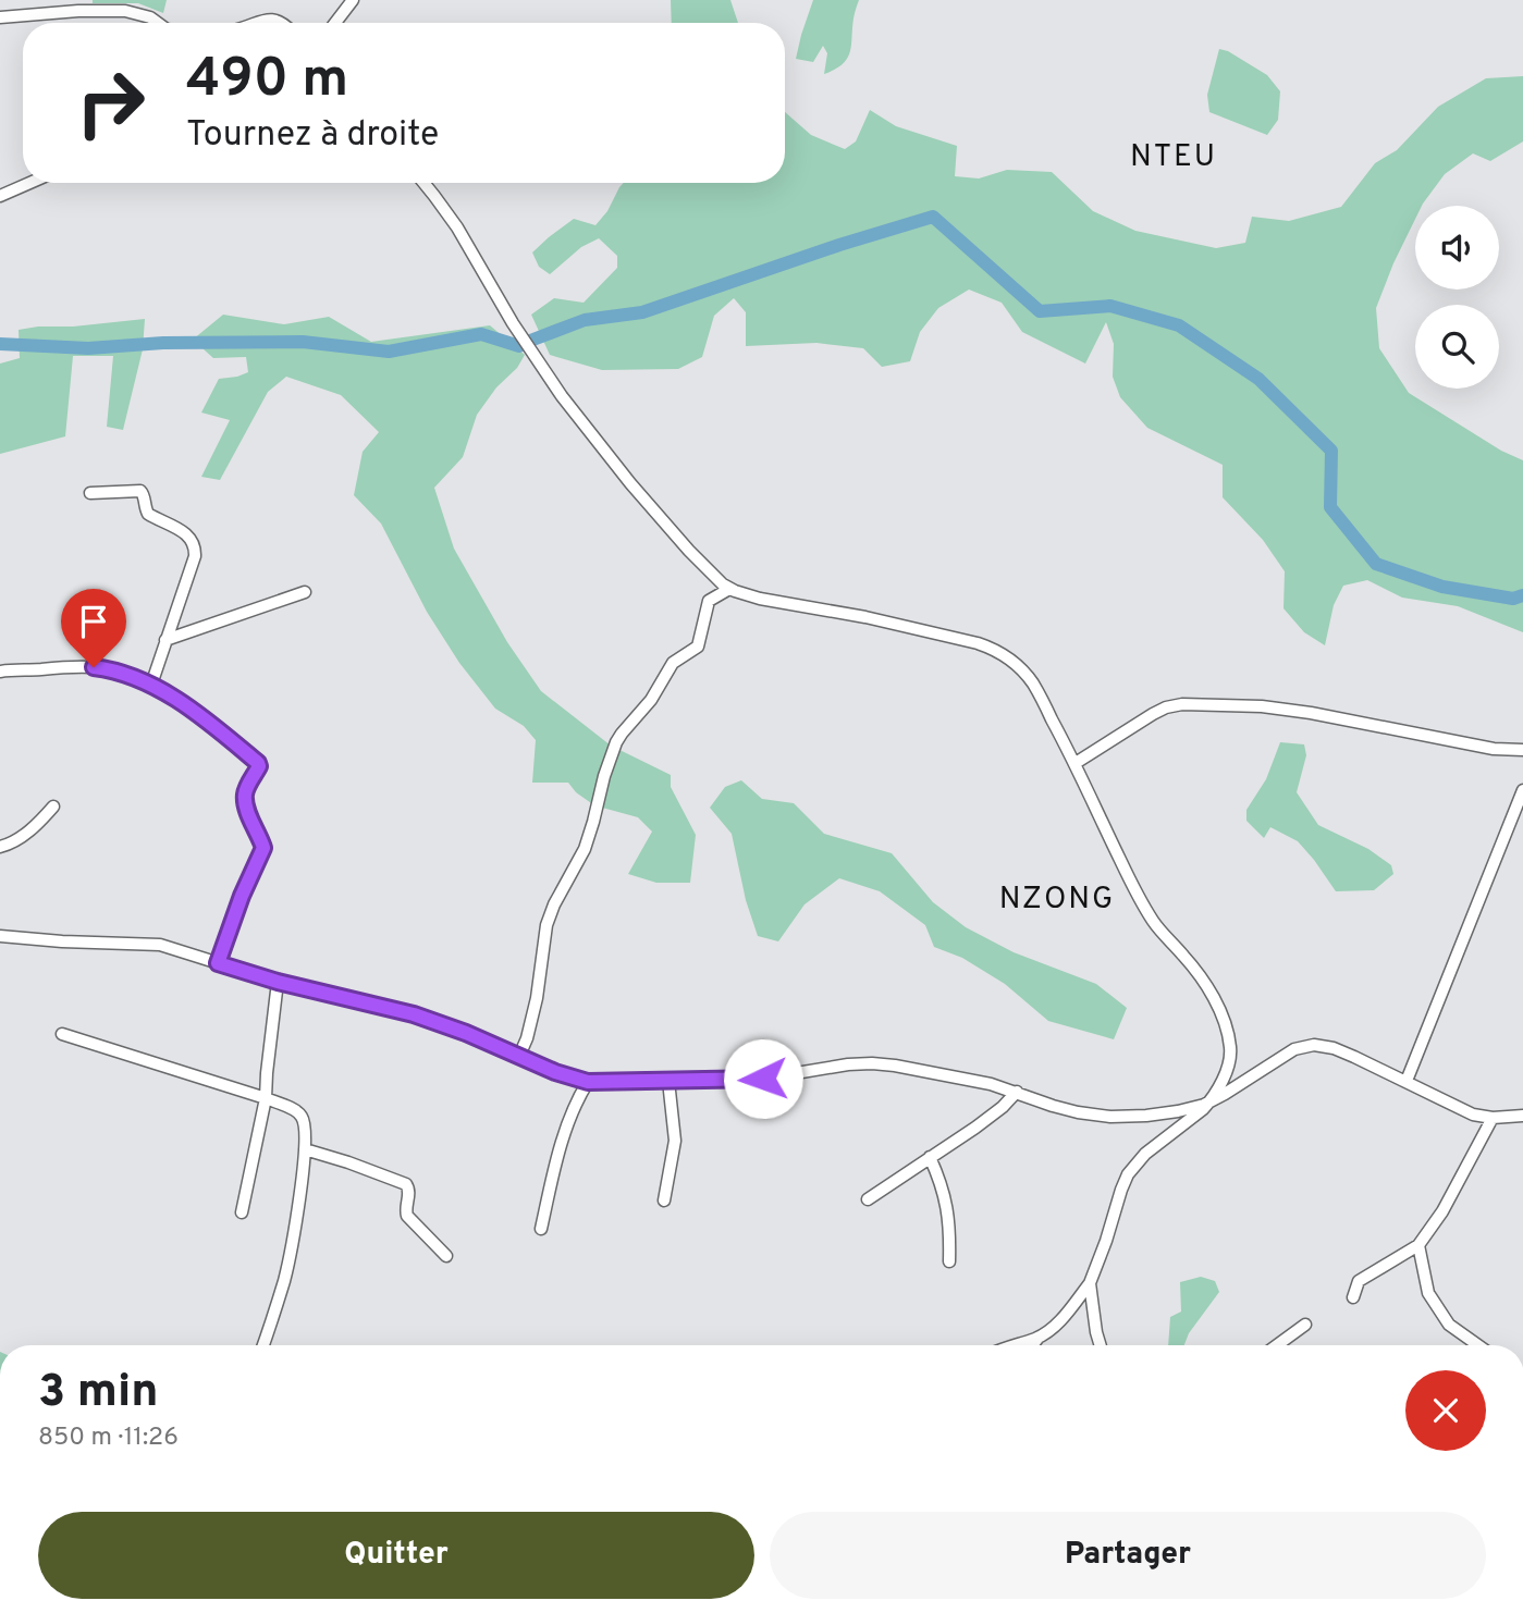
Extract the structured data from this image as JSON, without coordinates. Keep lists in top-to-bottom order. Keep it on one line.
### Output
{"districts":["NTEU","NZONG"],"page":{"turn":["490 m","Tournez à droite"],"heading":["3 min","850 m · 11:26"],"buttons":["Quitter","Partager"]}}
